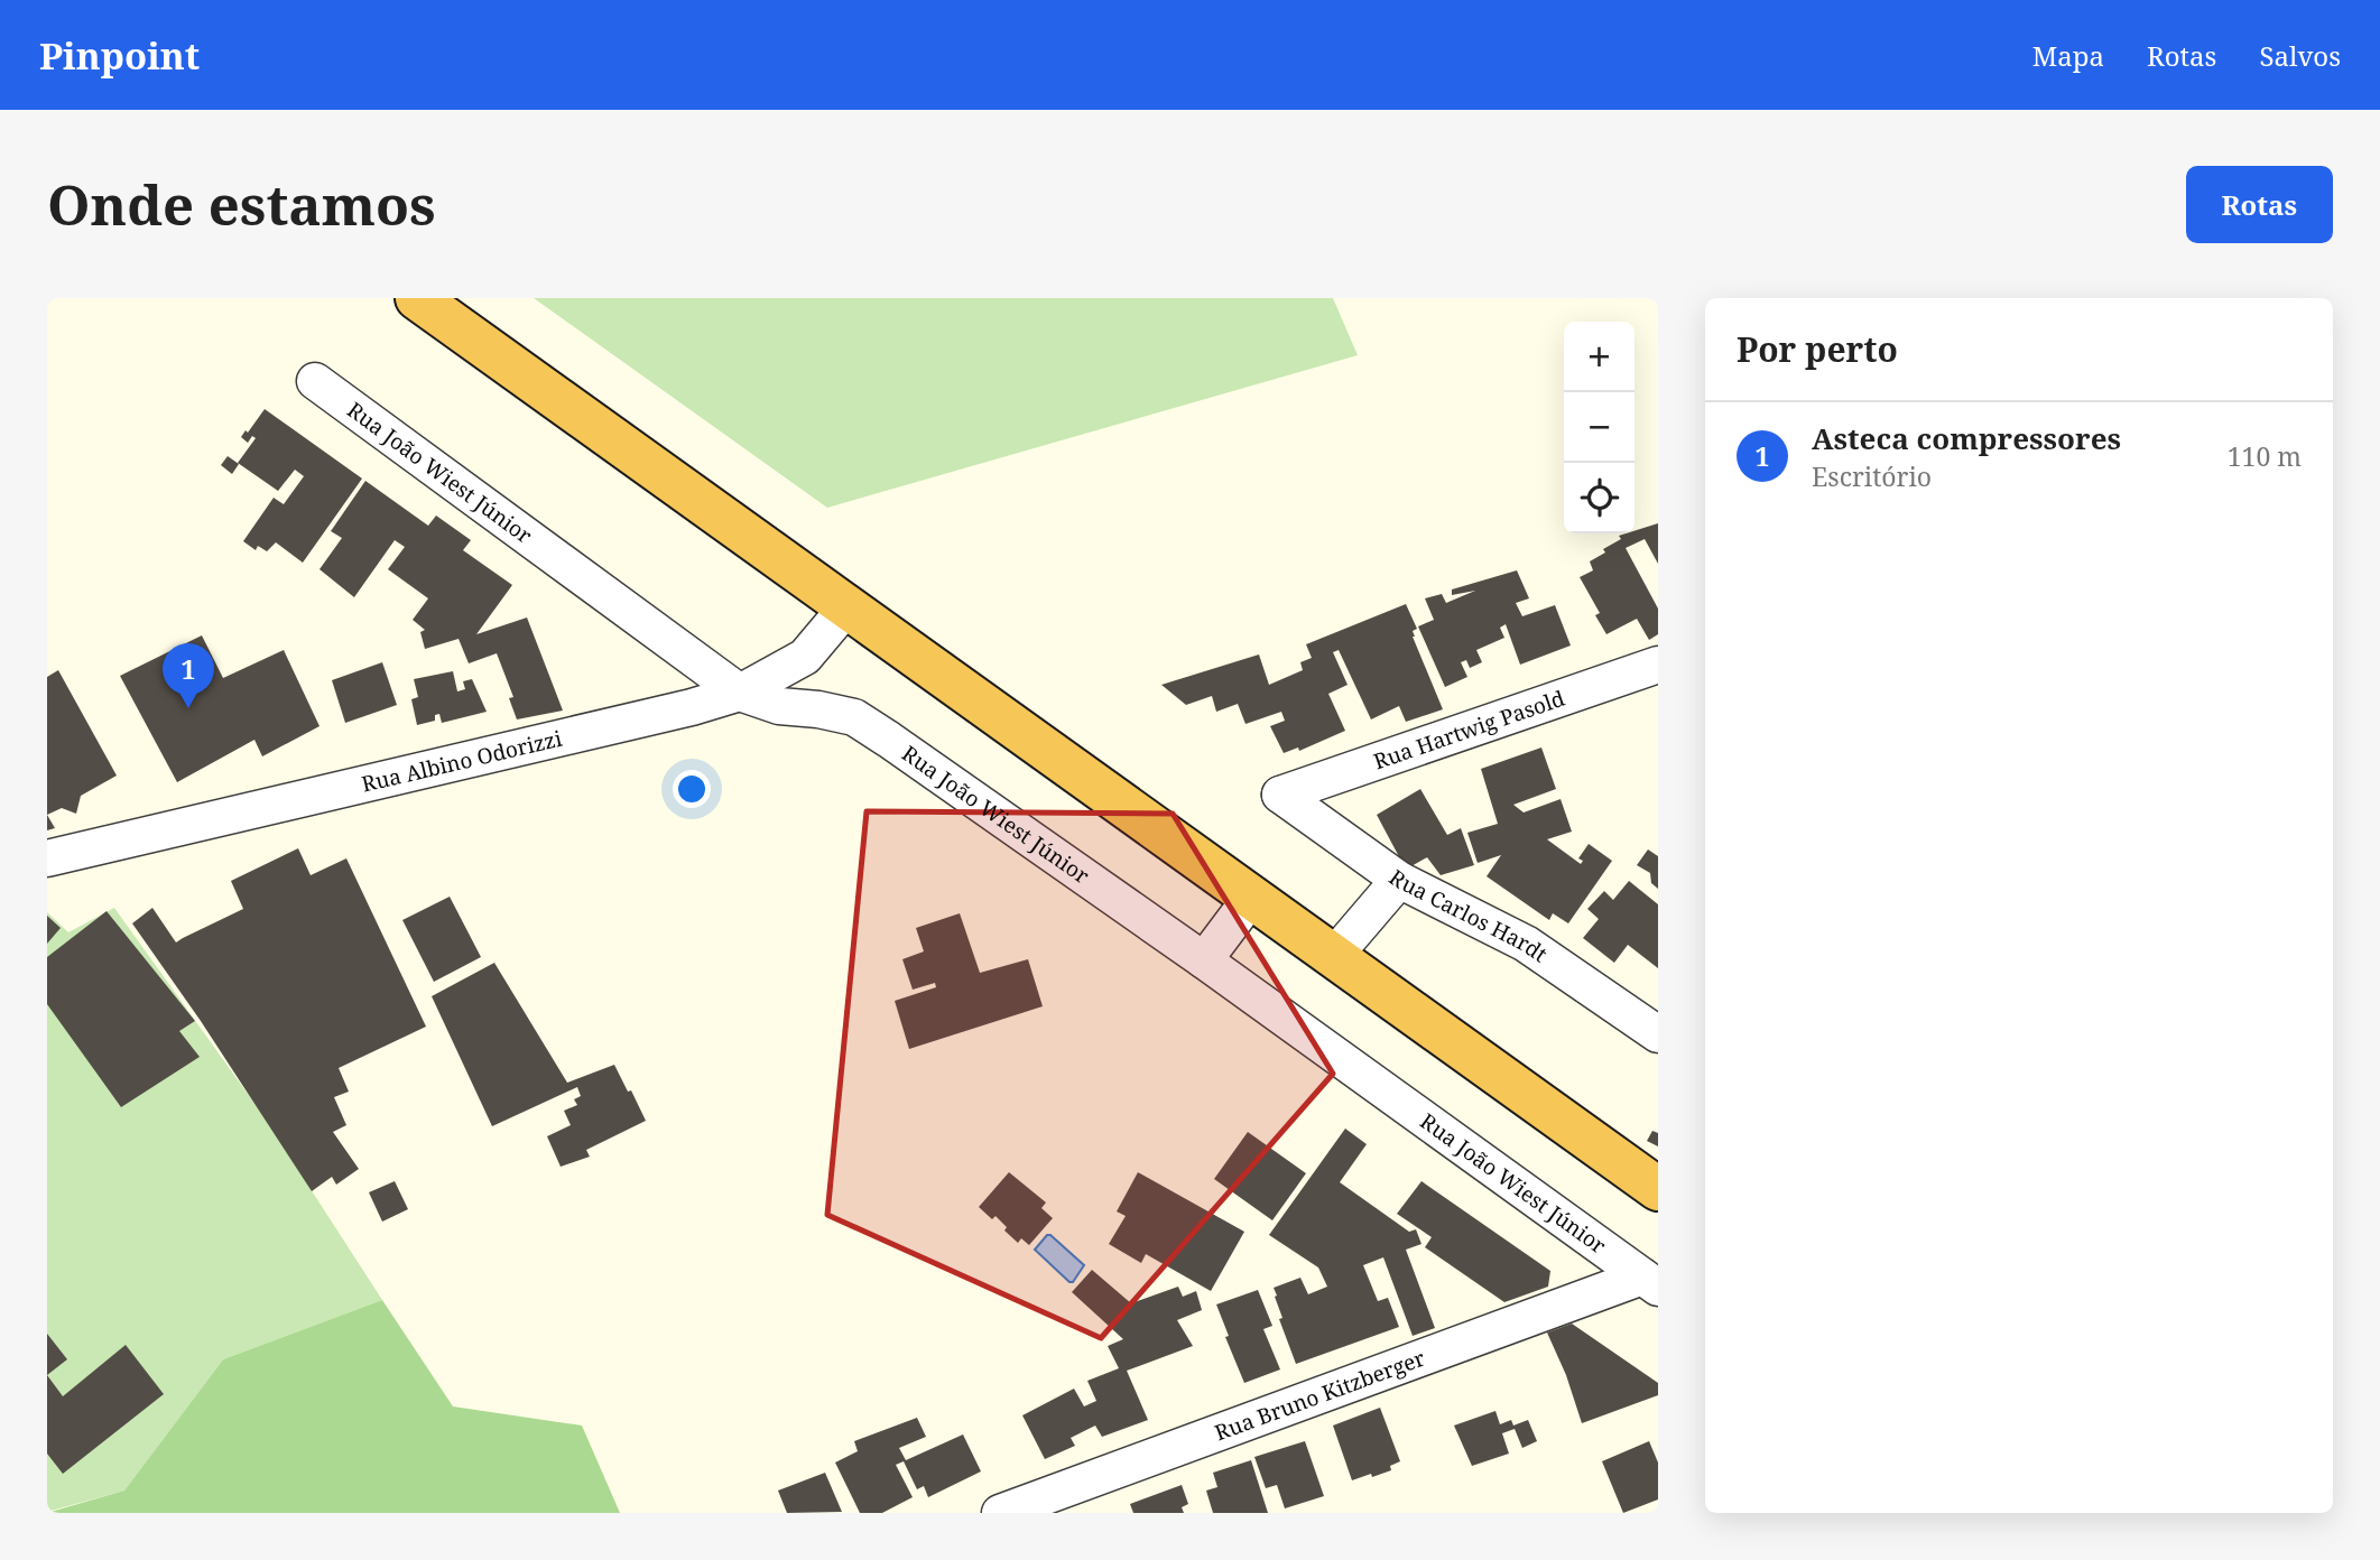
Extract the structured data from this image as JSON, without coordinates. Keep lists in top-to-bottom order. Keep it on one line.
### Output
{"streets":{"street":["Rua João Wiest Júnior","Rua Hartwig Pasold","Rua Albino Odorizzi","Rua Carlos Hardt","Rua Bruno Kitzberger"]},"crossings":[["Rua João Wiest Júnior","Rua Albino Odorizzi"],["Rua João Wiest Júnior","Rua Bruno Kitzberger"],["Rua Hartwig Pasold","Rua Carlos Hardt"]],"page":{"header":"Pinpoint","nav":["Mapa","Rotas","Salvos"],"buttons":"Rotas","title":"Onde estamos","heading":"Por perto","map_buttons":["+","−"],"list":[{"mark":"1","name":"Asteca compressores","note":"Escritório","value":"110 m"}],"pins":"1"}}
